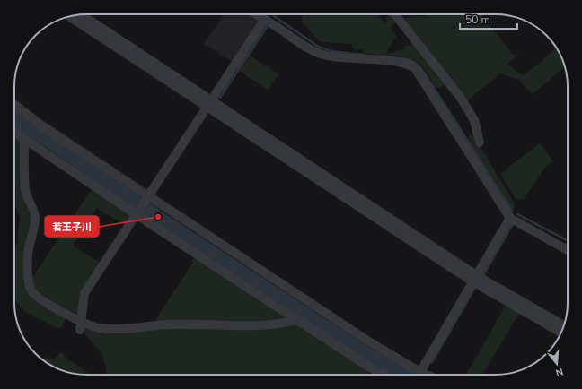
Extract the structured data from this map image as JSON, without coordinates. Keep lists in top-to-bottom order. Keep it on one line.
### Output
{"places":["若王子川"],"scale_bar":"50 m","north":"bottom"}
